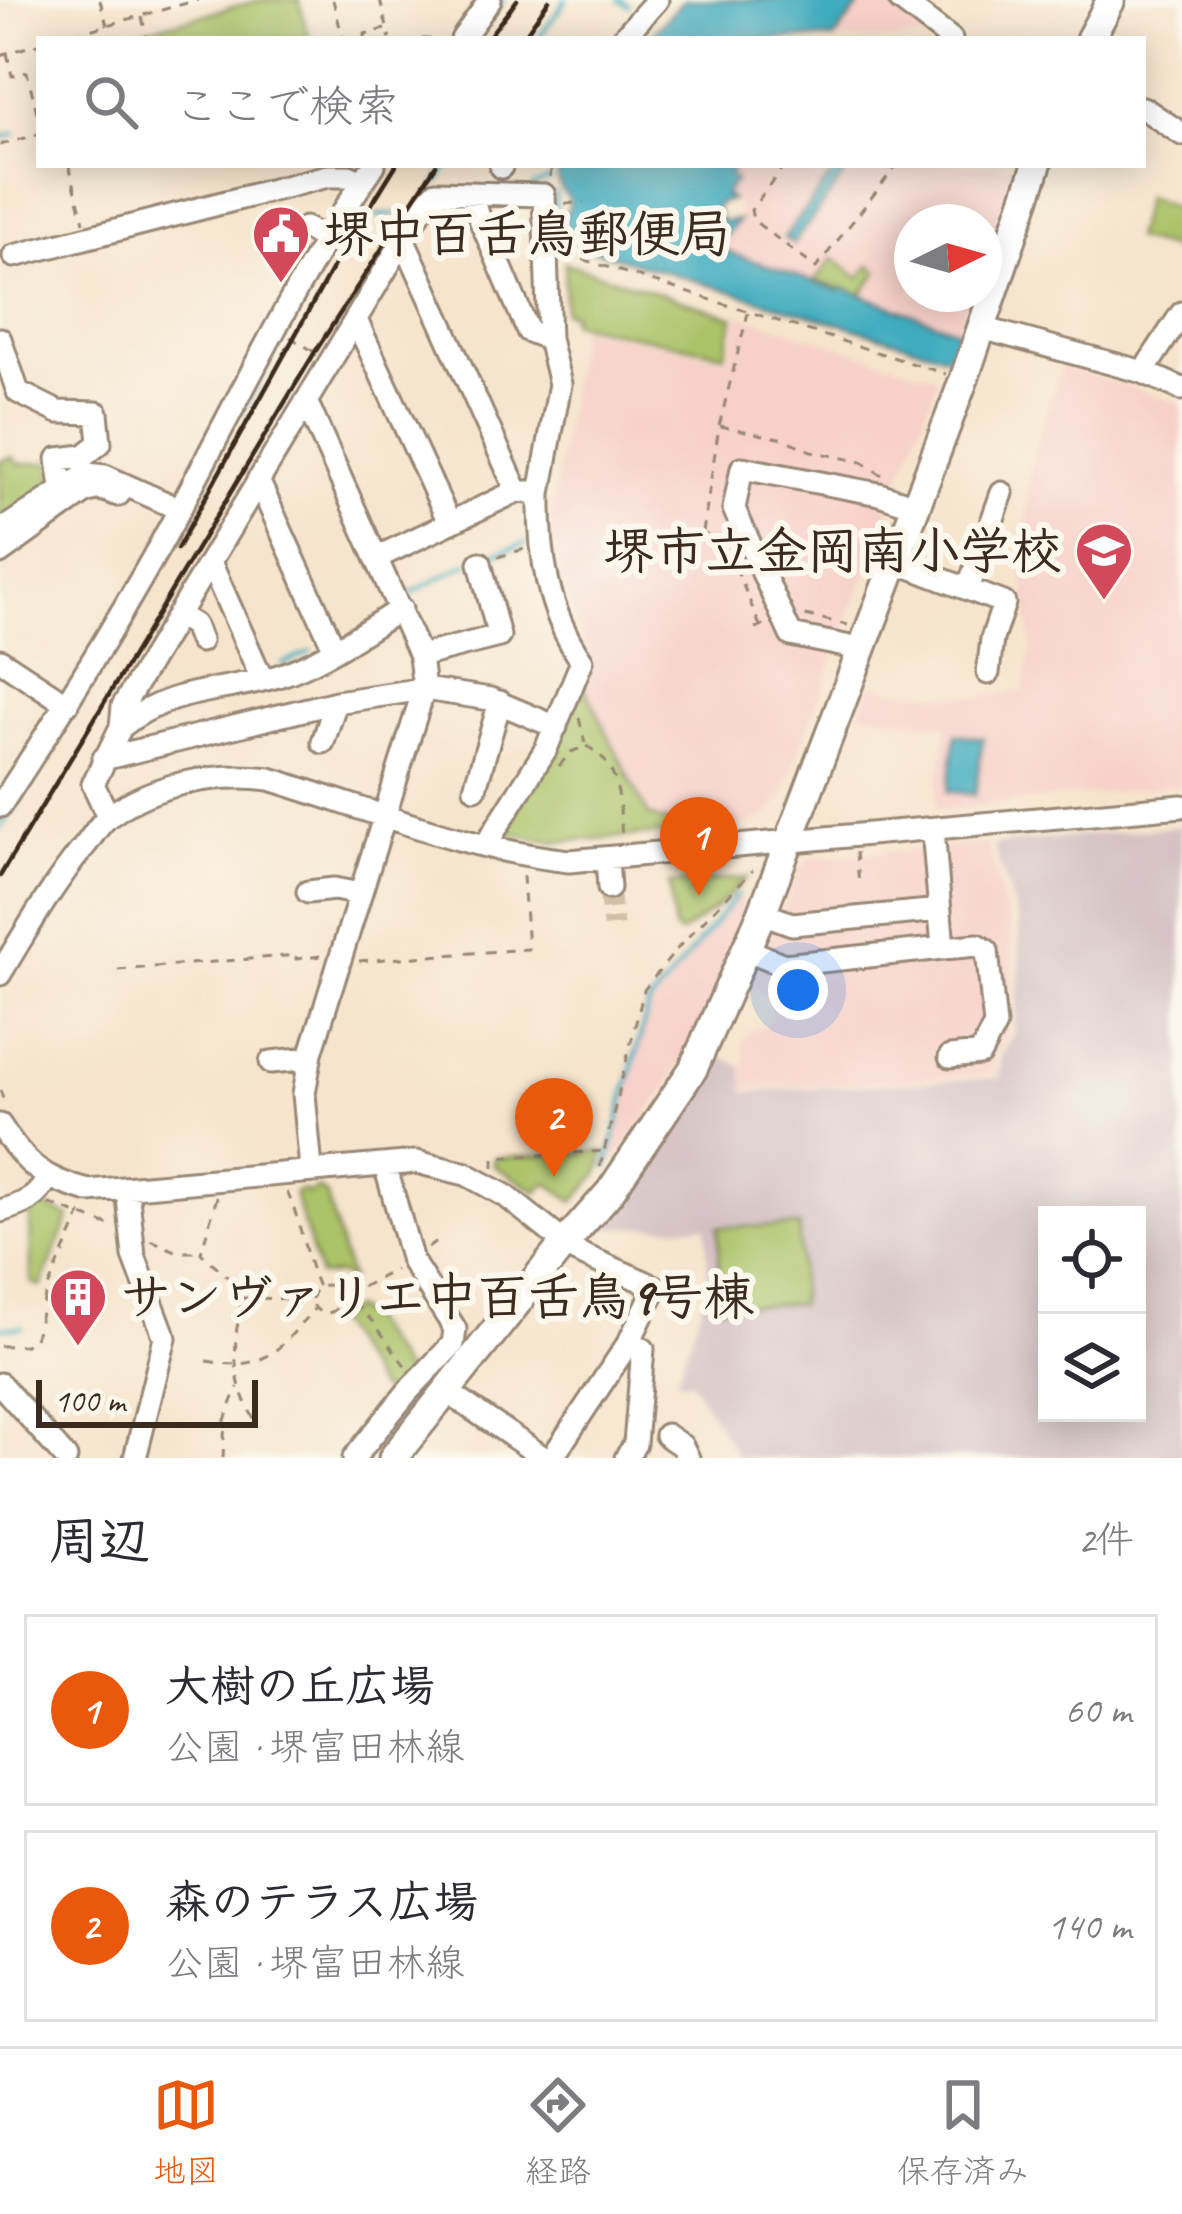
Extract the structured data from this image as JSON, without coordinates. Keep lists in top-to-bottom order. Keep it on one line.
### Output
{"places":{"public building":["堺中百舌鳥郵便局"],"school or university":["堺市立金岡南小学校"],"building":["サンヴァリエ中百舌鳥9号棟"]},"scale_bar":"100 m","north":"right","page":{"search":"ここで検索","pins":["1","2"],"scale":"100 m","heading":["周辺","2件"],"list":[{"mark":"1","name":"大樹の丘広場","note":"公園 · 堺富田林線","value":"60 m"},{"mark":"2","name":"森のテラス広場","note":"公園 · 堺富田林線","value":"140 m"}],"nav":["地図","経路","保存済み"]}}
